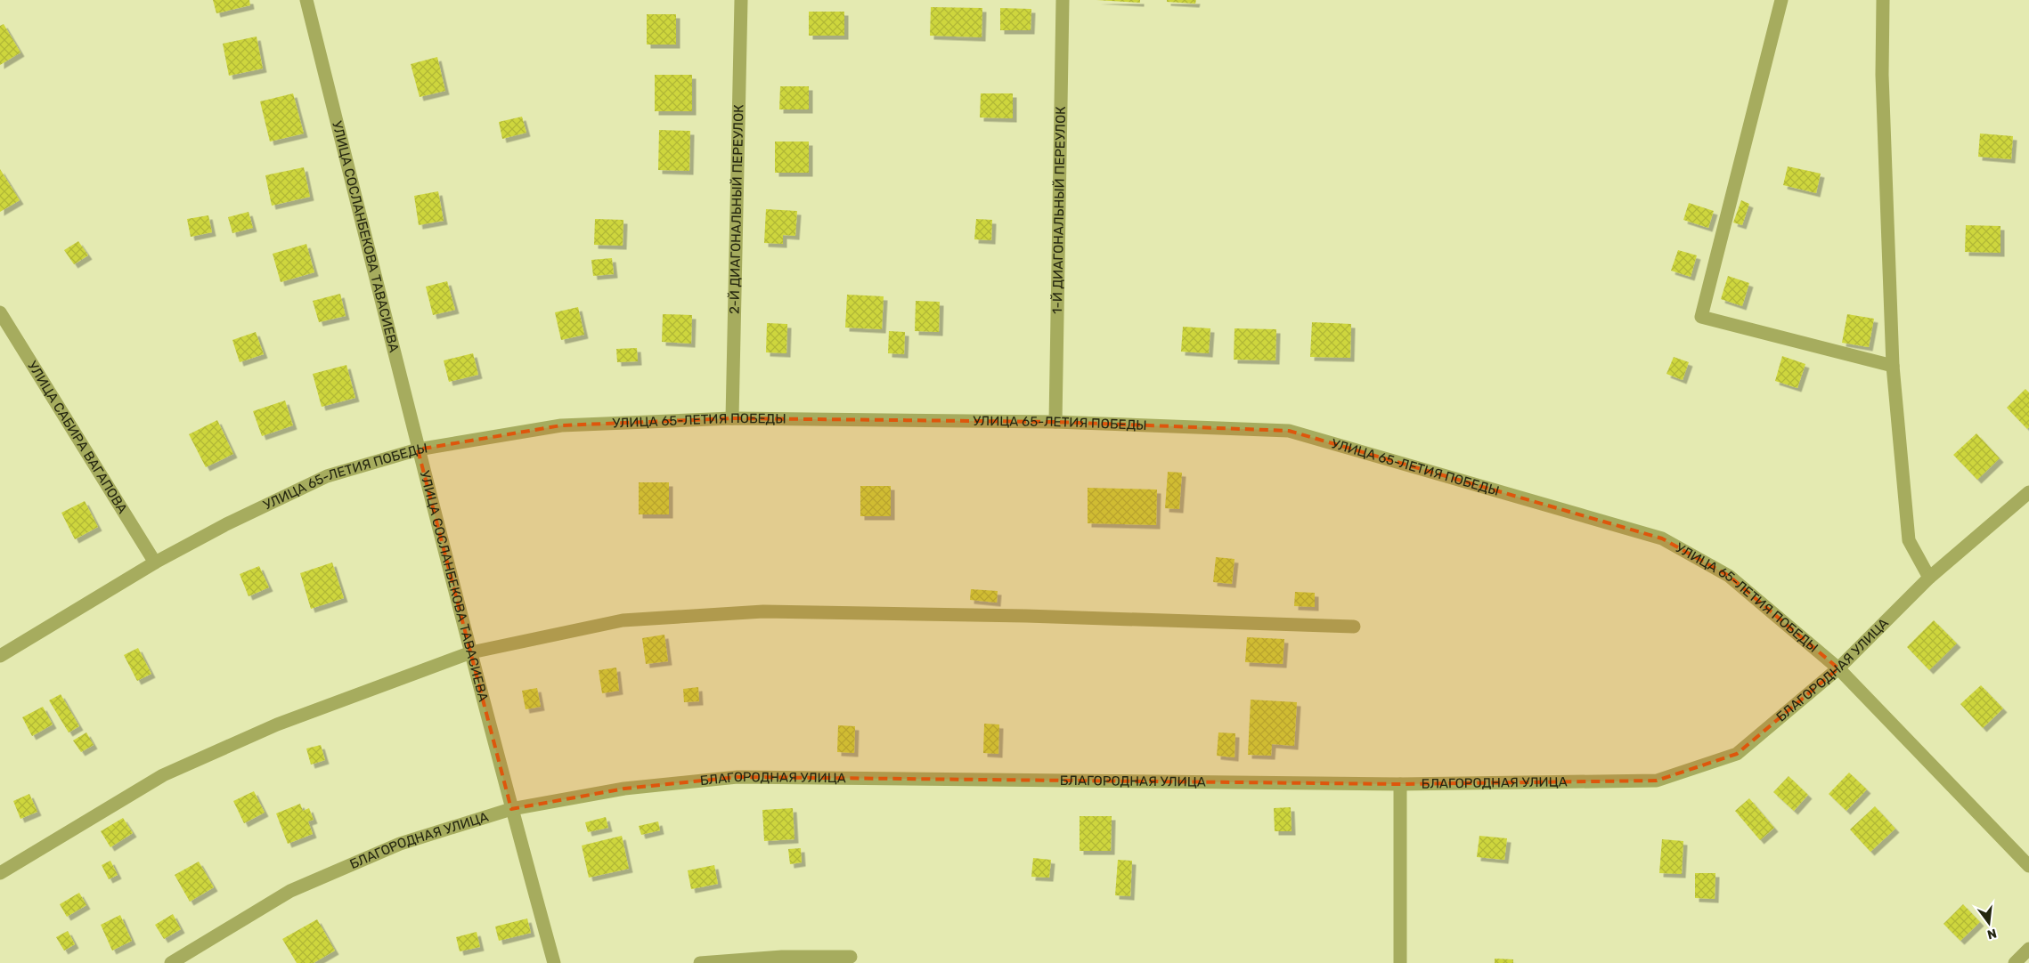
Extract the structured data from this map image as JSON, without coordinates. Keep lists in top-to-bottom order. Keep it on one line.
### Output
{"streets":{"street":["2-Й ДИАГОНАЛЬНЫЙ ПЕРЕУЛОК","1-Й ДИАГОНАЛЬНЫЙ ПЕРЕУЛОК","УЛИЦА СОСЛАНБЕКОВА ТАВАСИЕВА","УЛИЦА 65-ЛЕТИЯ ПОБЕДЫ","УЛИЦА САБИРА ВАГАПОВА","БЛАГОРОДНАЯ УЛИЦА"]},"crossings":[["2-Й ДИАГОНАЛЬНЫЙ ПЕРЕУЛОК","УЛИЦА 65-ЛЕТИЯ ПОБЕДЫ"],["1-Й ДИАГОНАЛЬНЫЙ ПЕРЕУЛОК","УЛИЦА 65-ЛЕТИЯ ПОБЕДЫ"],["УЛИЦА СОСЛАНБЕКОВА ТАВАСИЕВА","УЛИЦА 65-ЛЕТИЯ ПОБЕДЫ"],["УЛИЦА СОСЛАНБЕКОВА ТАВАСИЕВА","БЛАГОРОДНАЯ УЛИЦА"],["УЛИЦА 65-ЛЕТИЯ ПОБЕДЫ","УЛИЦА САБИРА ВАГАПОВА"],["УЛИЦА 65-ЛЕТИЯ ПОБЕДЫ","БЛАГОРОДНАЯ УЛИЦА"]],"north":"bottom"}
